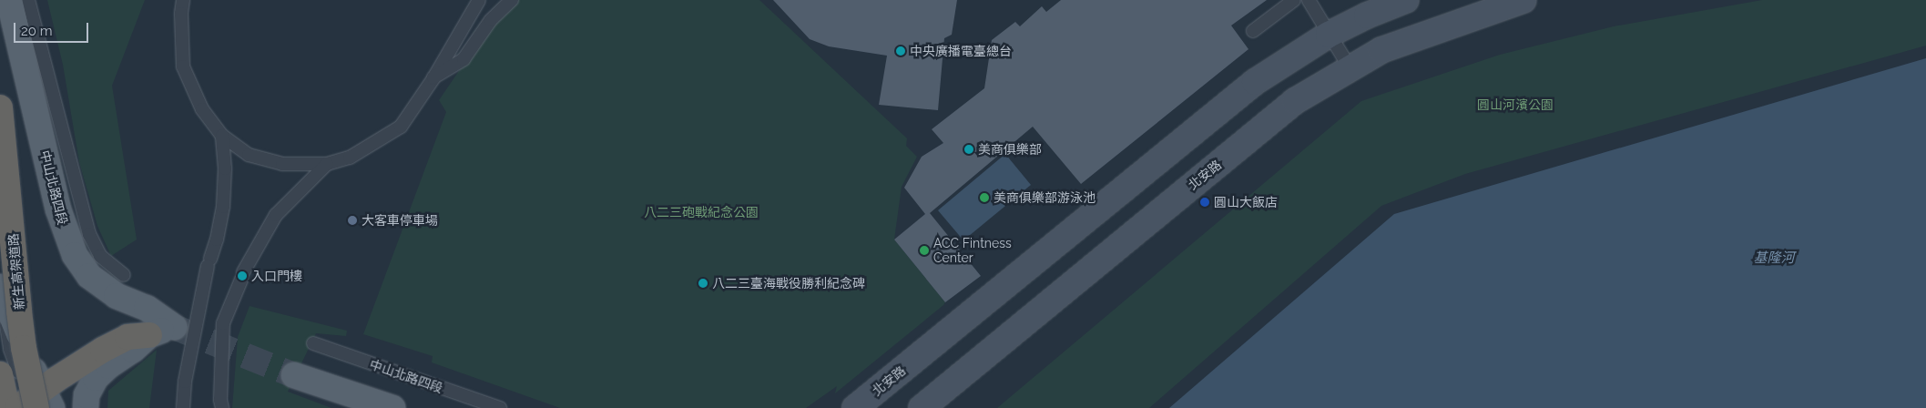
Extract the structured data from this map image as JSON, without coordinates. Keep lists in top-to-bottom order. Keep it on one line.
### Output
{"streets":{"highway":["新生高架道路"],"main road":["北安路","中山北路四段"]},"water":["基隆河"],"parks":["圓山河濱公園","八二三砲戰紀念公園"],"places":["中央廣播電臺總台","美商俱樂部","美商俱樂部游泳池","圓山大飯店","大客車停車場","ACC Fintness Center","入口門樓","八二三臺海戰役勝利紀念碑"],"scale_bar":"20 m"}
